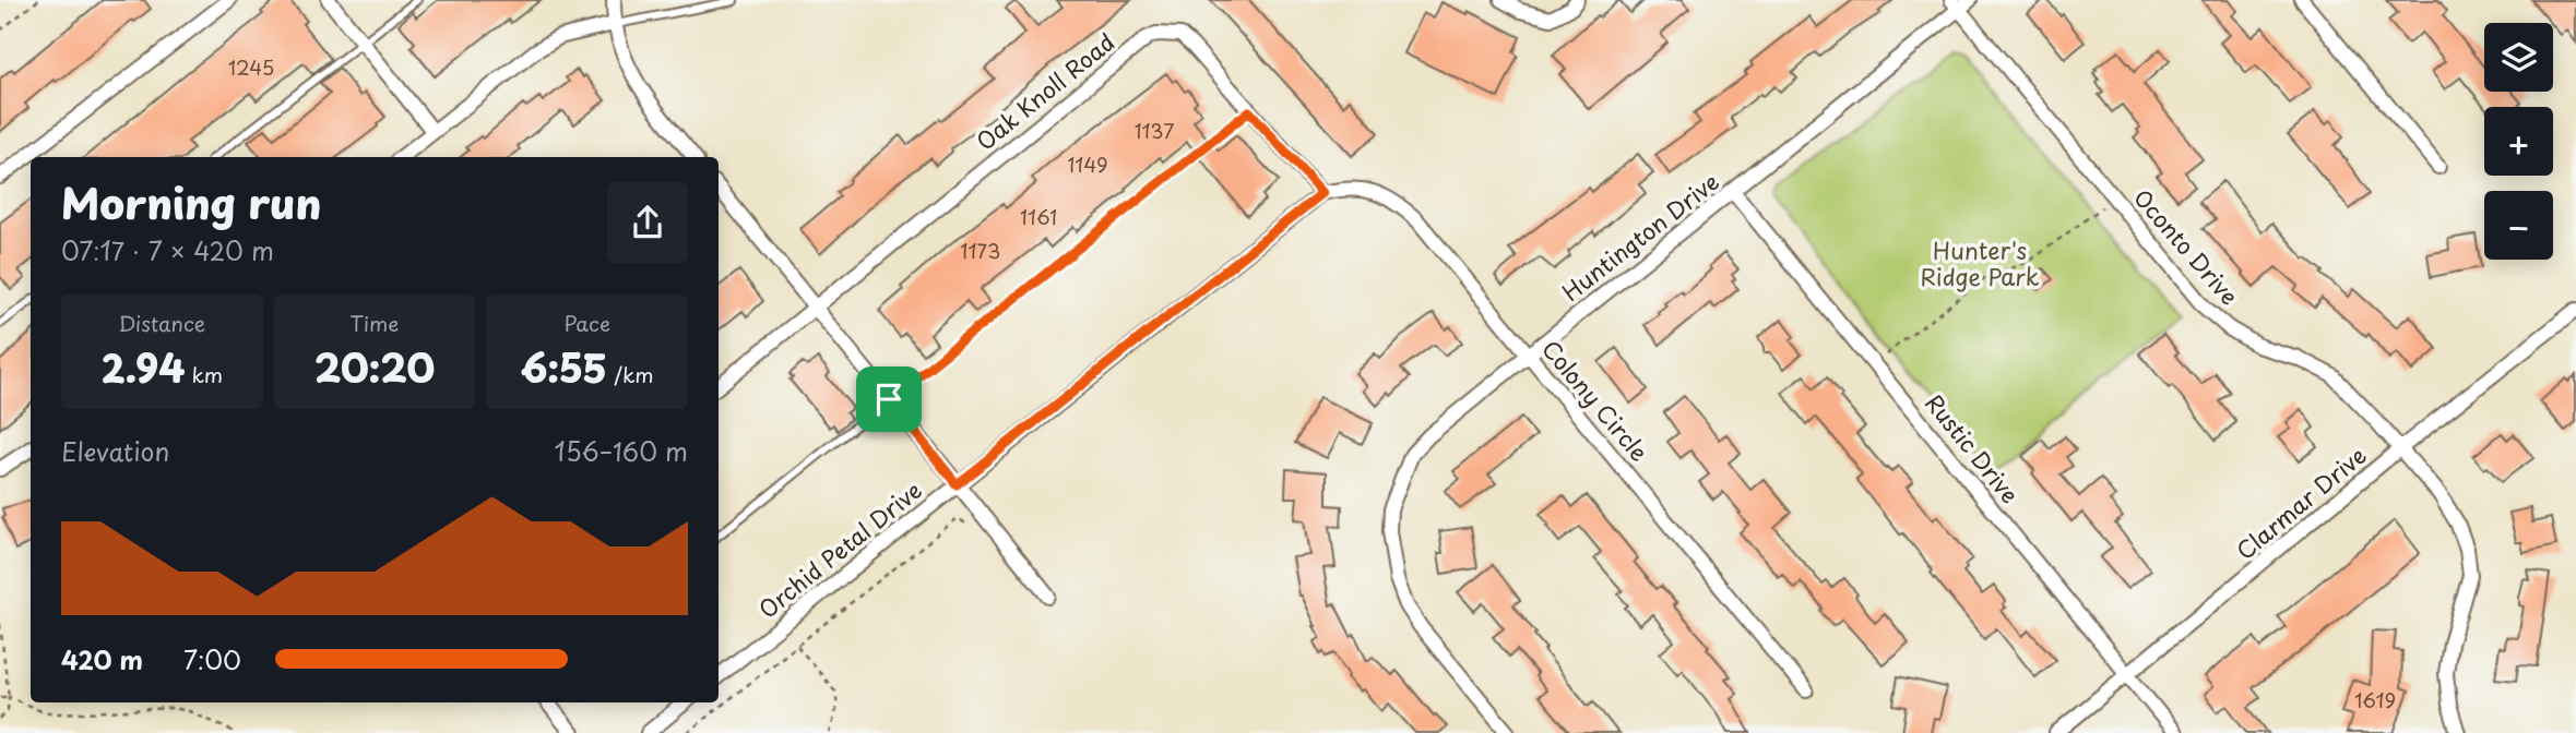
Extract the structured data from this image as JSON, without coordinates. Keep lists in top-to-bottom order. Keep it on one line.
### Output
{"streets":{"street":["Oak Knoll Road","Huntington Drive","Oconto Drive","Colony Circle","Rustic Drive","Clarmar Drive","Orchid Petal Drive"]},"crossings":[["Oak Knoll Road","Colony Circle"],["Oak Knoll Road","Orchid Petal Drive"],["Huntington Drive","Oconto Drive"],["Huntington Drive","Colony Circle"],["Huntington Drive","Rustic Drive"],["Oconto Drive","Clarmar Drive"],["Colony Circle","Orchid Petal Drive"],["Rustic Drive","Clarmar Drive"]],"parks":["Hunter's Ridge Park"],"house_numbers":["1245","1137","1149","1161","1173","1619"],"page":{"map_buttons":["+","−"],"heading":["Morning run","07:17 · 7 × 420 m"],"stats":[["Distance","2.94 km"],["Time","20:20"],["Pace","6:55 /km"]],"chart":["Elevation","156–160 m"],"list":[{"name":"420 m","note":"7:00"}]}}
